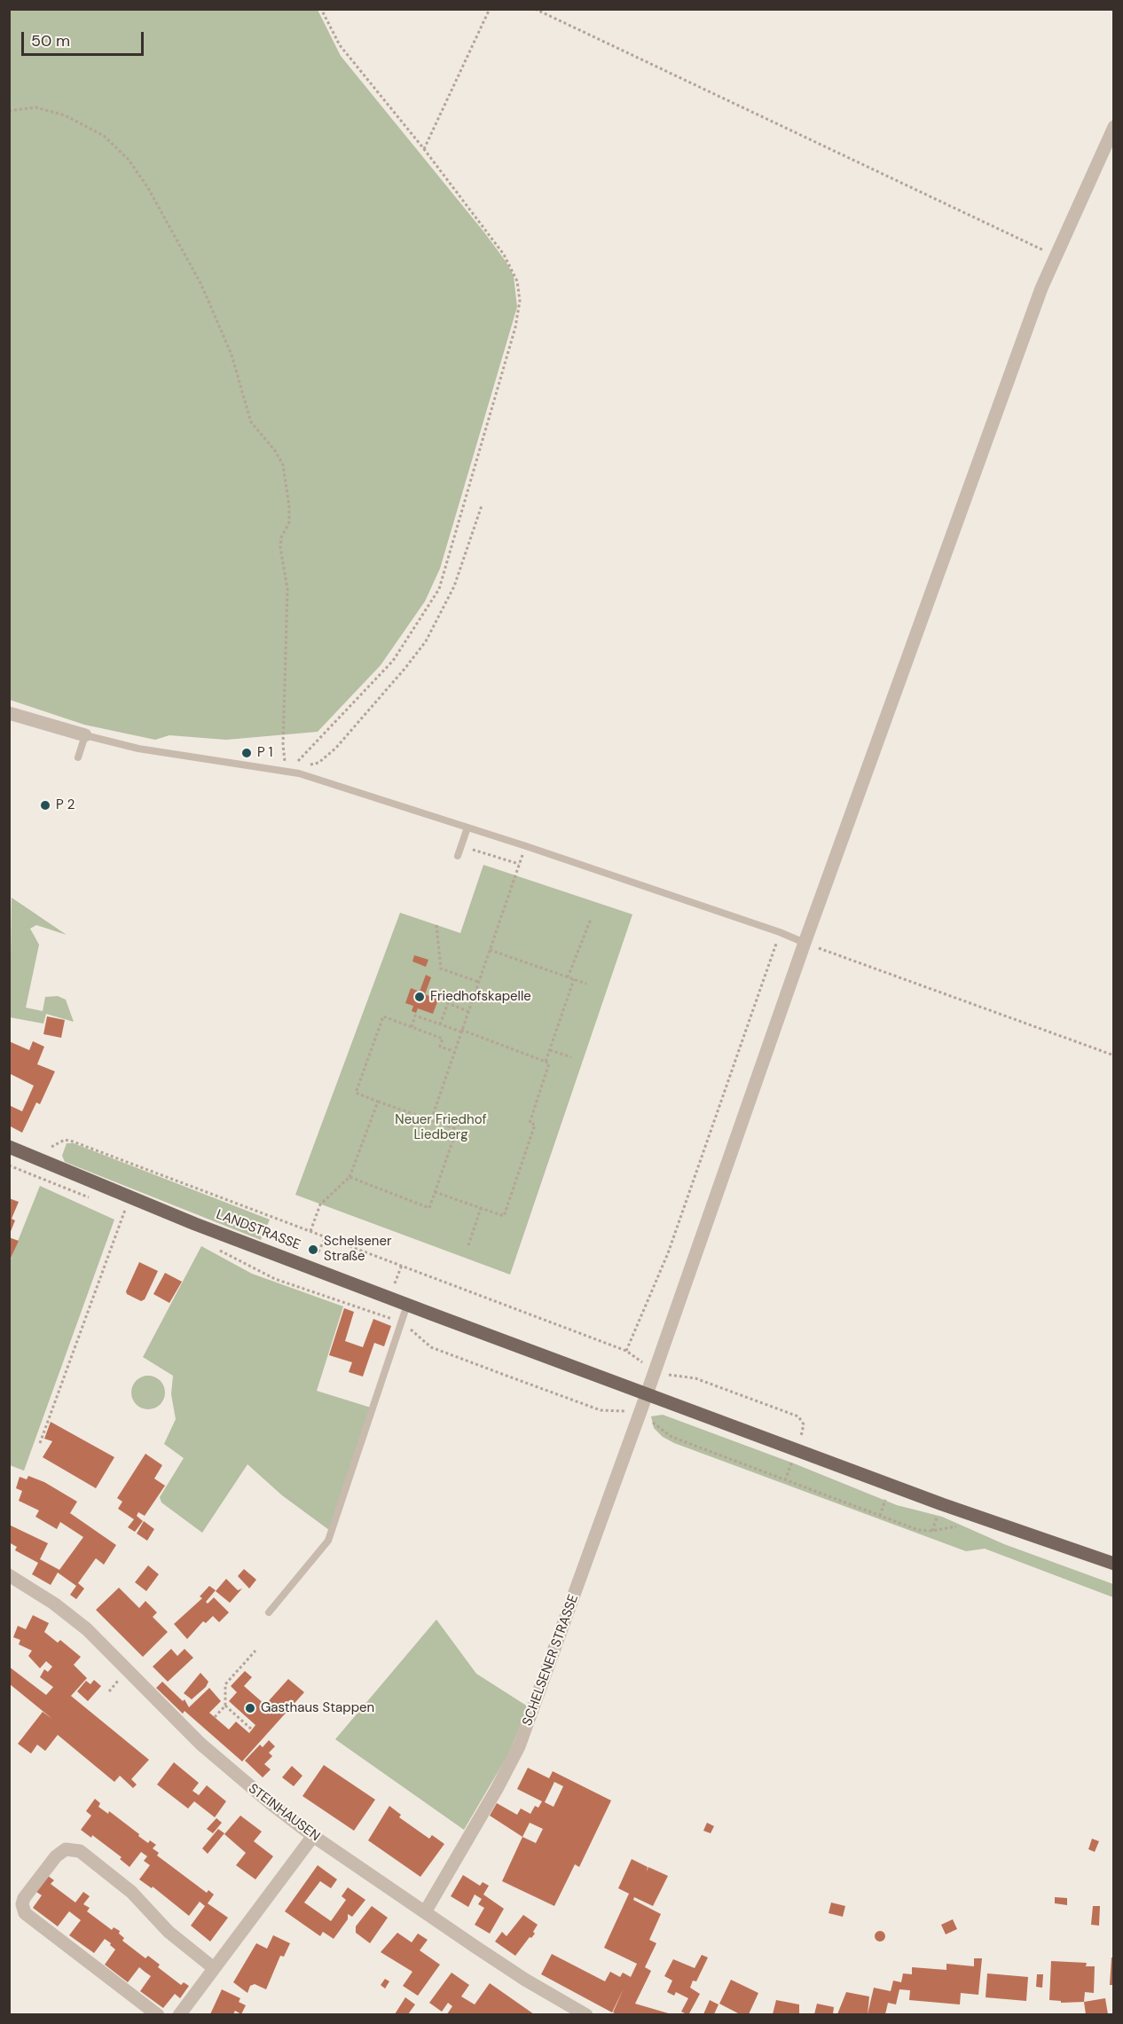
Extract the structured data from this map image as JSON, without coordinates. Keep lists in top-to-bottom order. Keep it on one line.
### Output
{"streets":{"main road":["LANDSTRASSE"],"street":["SCHELSENER STRASSE","STEINHAUSEN"]},"crossings":[["LANDSTRASSE","SCHELSENER STRASSE"],["SCHELSENER STRASSE","STEINHAUSEN"]],"parks":["Neuer Friedhof Liedberg"],"places":["P 1","P 2","Friedhofskapelle","Schelsener Straße","Gasthaus Stappen"],"scale_bar":"50 m"}
